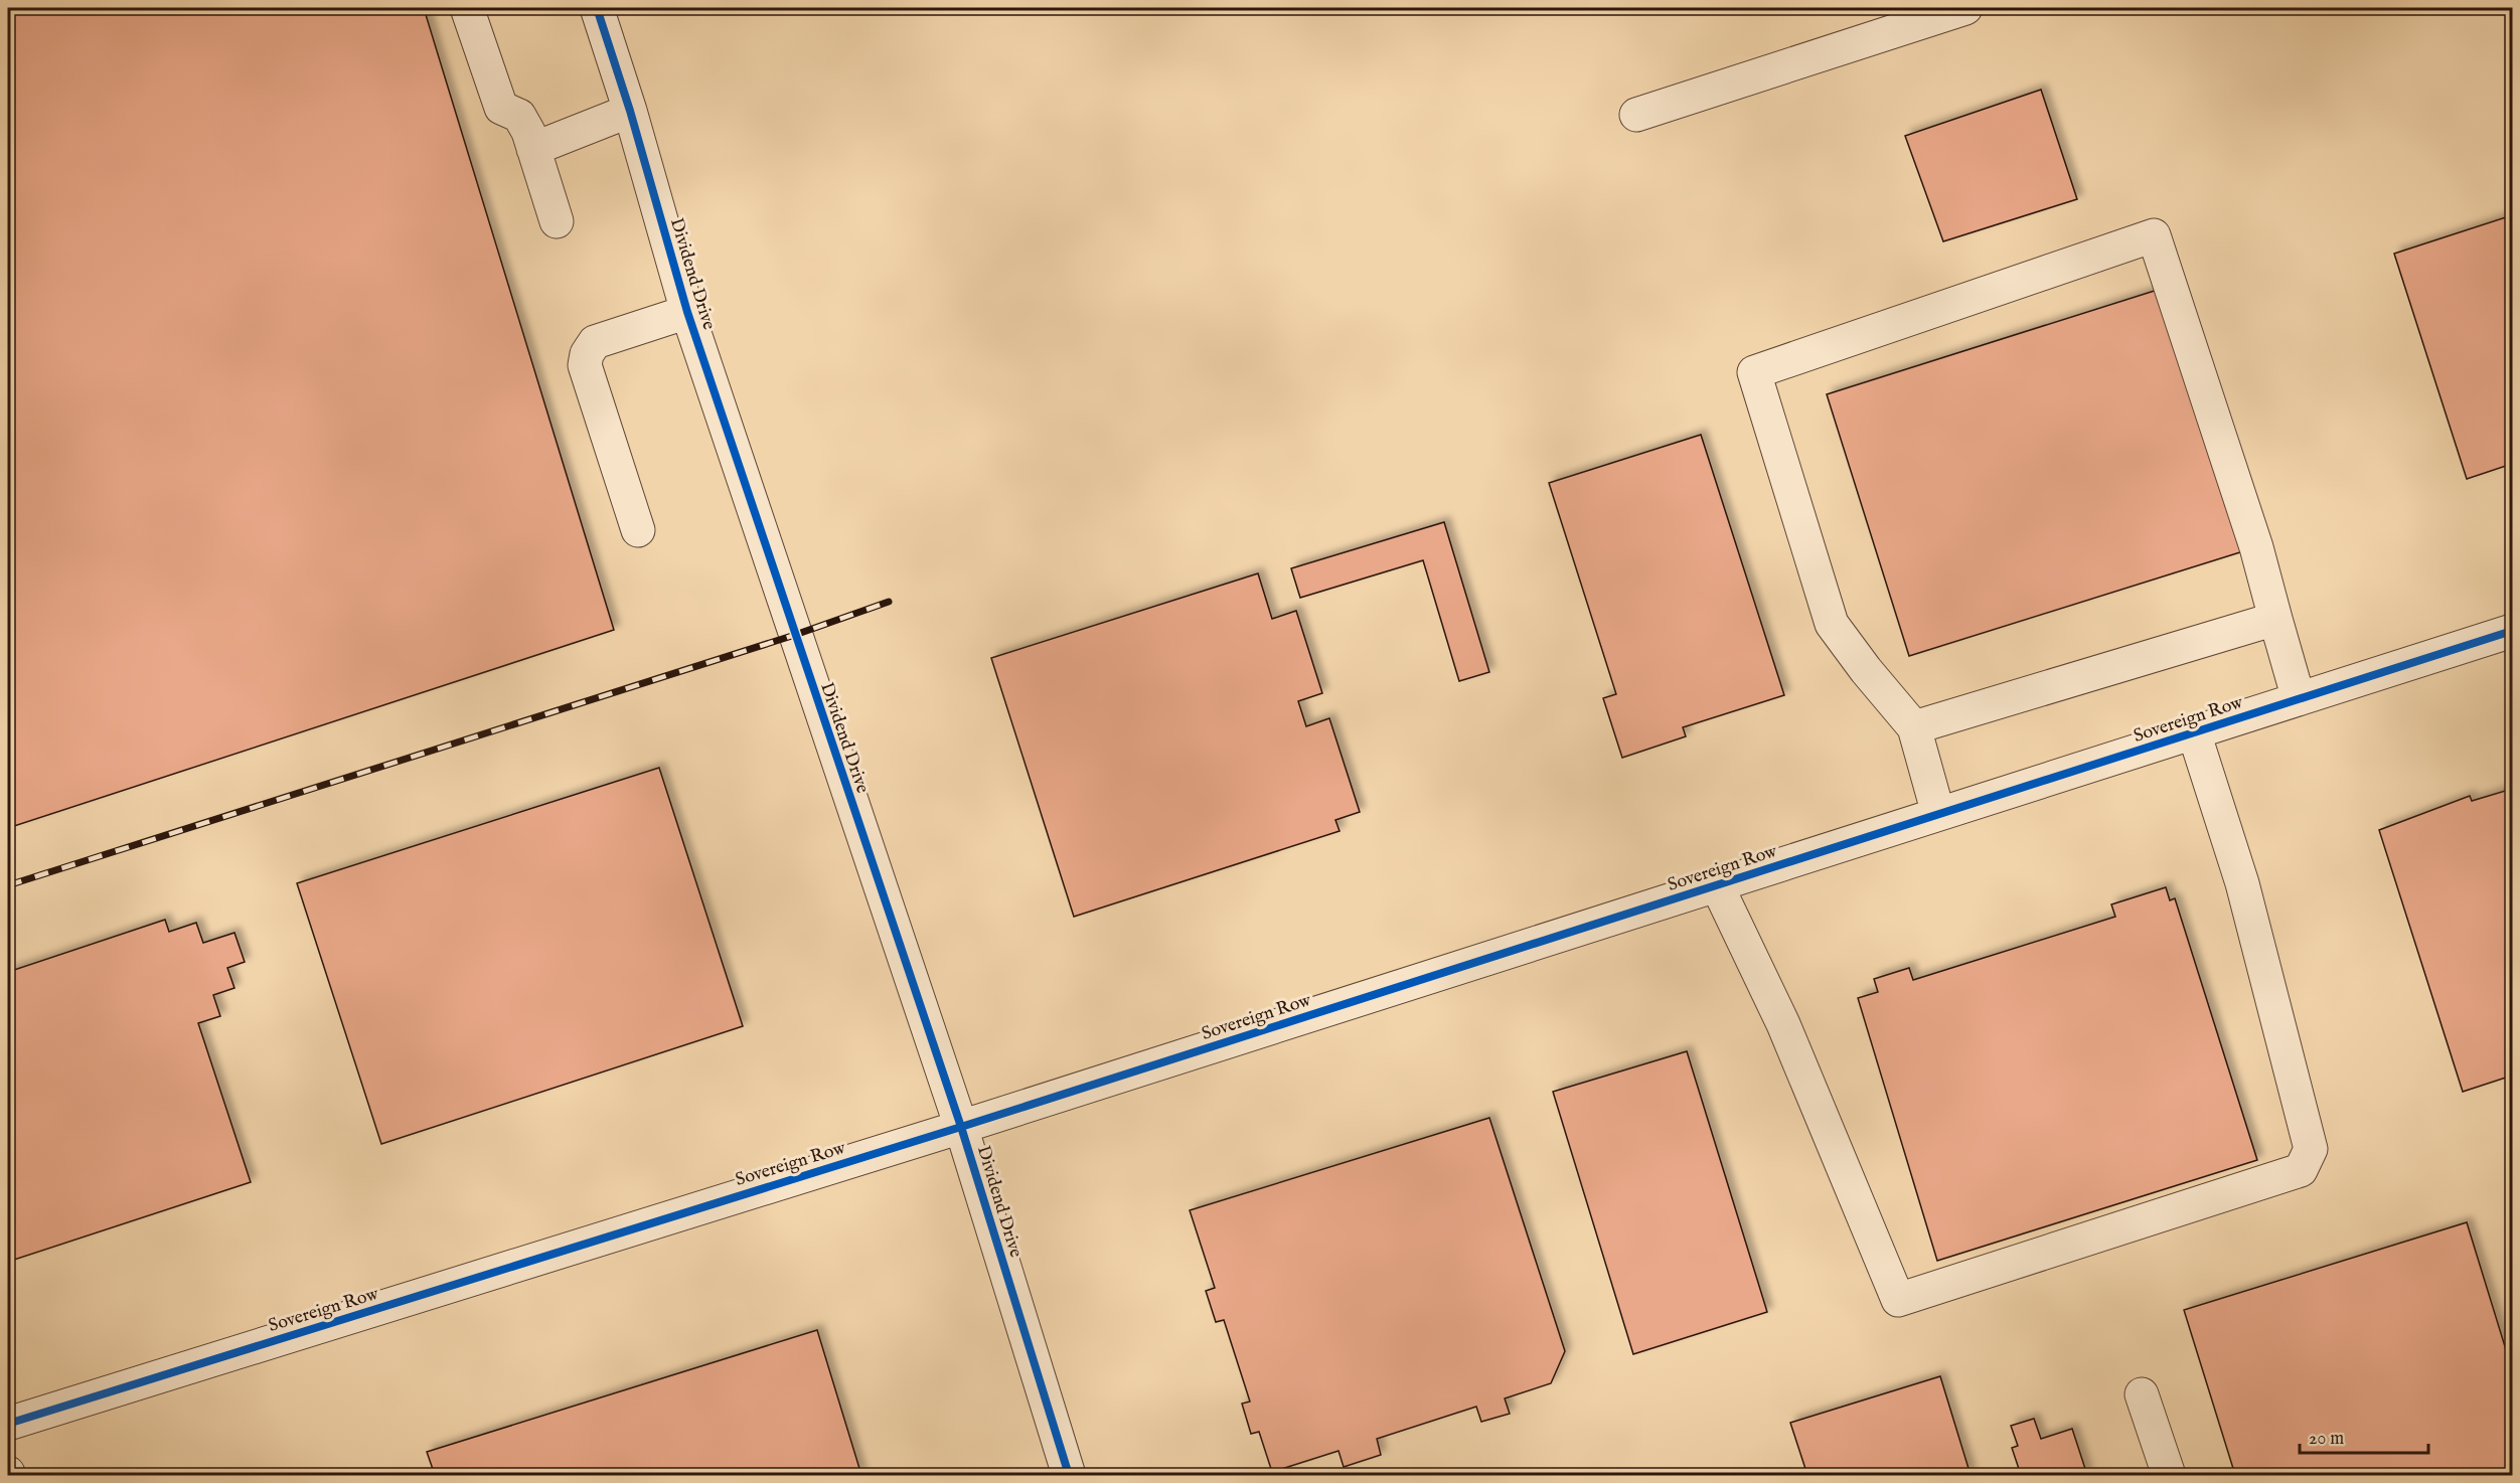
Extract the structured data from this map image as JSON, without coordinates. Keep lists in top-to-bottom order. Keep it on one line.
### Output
{"streets":{"street":["Dividend Drive","Sovereign Row"]},"crossings":[["Dividend Drive","Sovereign Row"]],"scale_bar":"20 m"}
